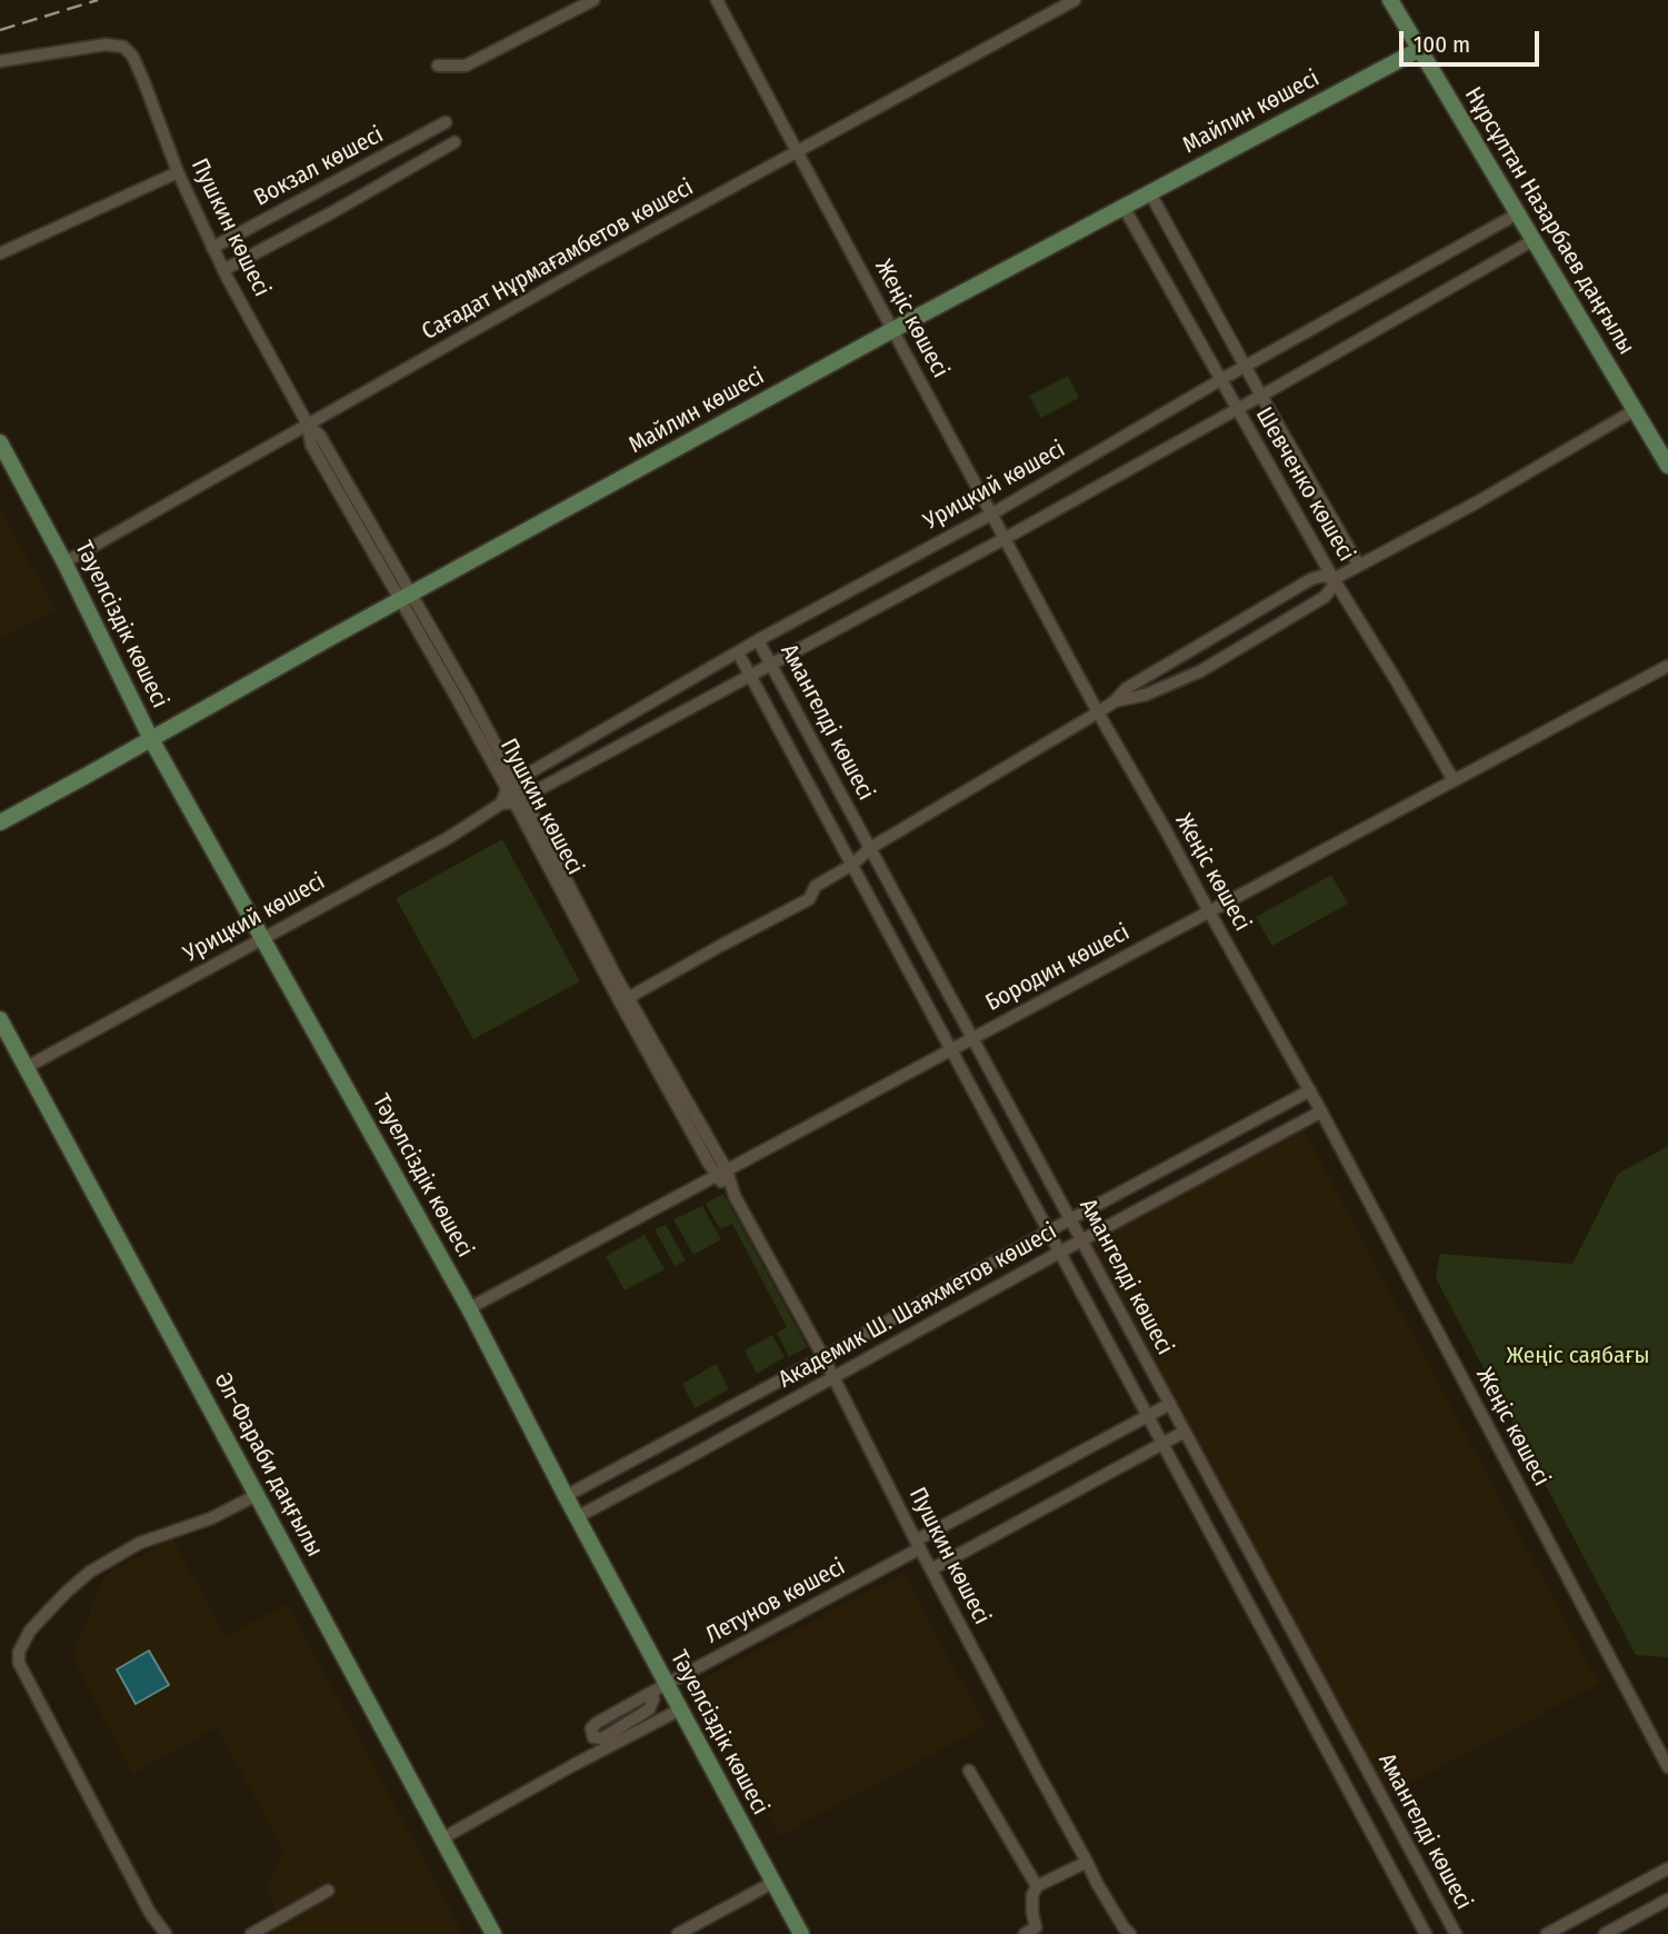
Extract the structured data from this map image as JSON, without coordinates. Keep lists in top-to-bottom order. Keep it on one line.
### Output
{"streets":{"main road":["Майлин көшесі","Нұрсұлтан Назарбаев даңғылы","Тәуелсіздік көшесі","Әл-Фараби даңғылы"],"street":["Вокзал көшесі","Пушкин көшесі","Сағадат Нұрмағамбетов көшесі","Жеңіс көшесі","Шевченко көшесі","Урицкий көшесі","Амангелді көшесі","Бородин көшесі","Академик Ш. Шаяхметов көшесі","Летунов көшесі"]},"crossings":[["Майлин көшесі","Нұрсұлтан Назарбаев даңғылы"],["Майлин көшесі","Пушкин көшесі"],["Майлин көшесі","Жеңіс көшесі"],["Майлин көшесі","Шевченко көшесі"],["Майлин көшесі","Тәуелсіздік көшесі"],["Вокзал көшесі","Пушкин көшесі"],["Нұрсұлтан Назарбаев даңғылы","Урицкий көшесі"],["Пушкин көшесі","Сағадат Нұрмағамбетов көшесі"],["Пушкин көшесі","Урицкий көшесі"],["Пушкин көшесі","Бородин көшесі"],["Пушкин көшесі","Академик Ш. Шаяхметов көшесі"],["Пушкин көшесі","Летунов көшесі"],["Сағадат Нұрмағамбетов көшесі","Жеңіс көшесі"],["Сағадат Нұрмағамбетов көшесі","Тәуелсіздік көшесі"],["Жеңіс көшесі","Урицкий көшесі"],["Жеңіс көшесі","Бородин көшесі"],["Жеңіс көшесі","Академик Ш. Шаяхметов көшесі"],["Шевченко көшесі","Урицкий көшесі"],["Шевченко көшесі","Бородин көшесі"],["Урицкий көшесі","Тәуелсіздік көшесі"],["Урицкий көшесі","Амангелді көшесі"],["Урицкий көшесі","Әл-Фараби даңғылы"],["Тәуелсіздік көшесі","Бородин көшесі"],["Тәуелсіздік көшесі","Академик Ш. Шаяхметов көшесі"],["Тәуелсіздік көшесі","Летунов көшесі"],["Амангелді көшесі","Бородин көшесі"],["Амангелді көшесі","Академик Ш. Шаяхметов көшесі"],["Амангелді көшесі","Летунов көшесі"]],"parks":["Жеңіс саябағы"],"scale_bar":"100 m"}
